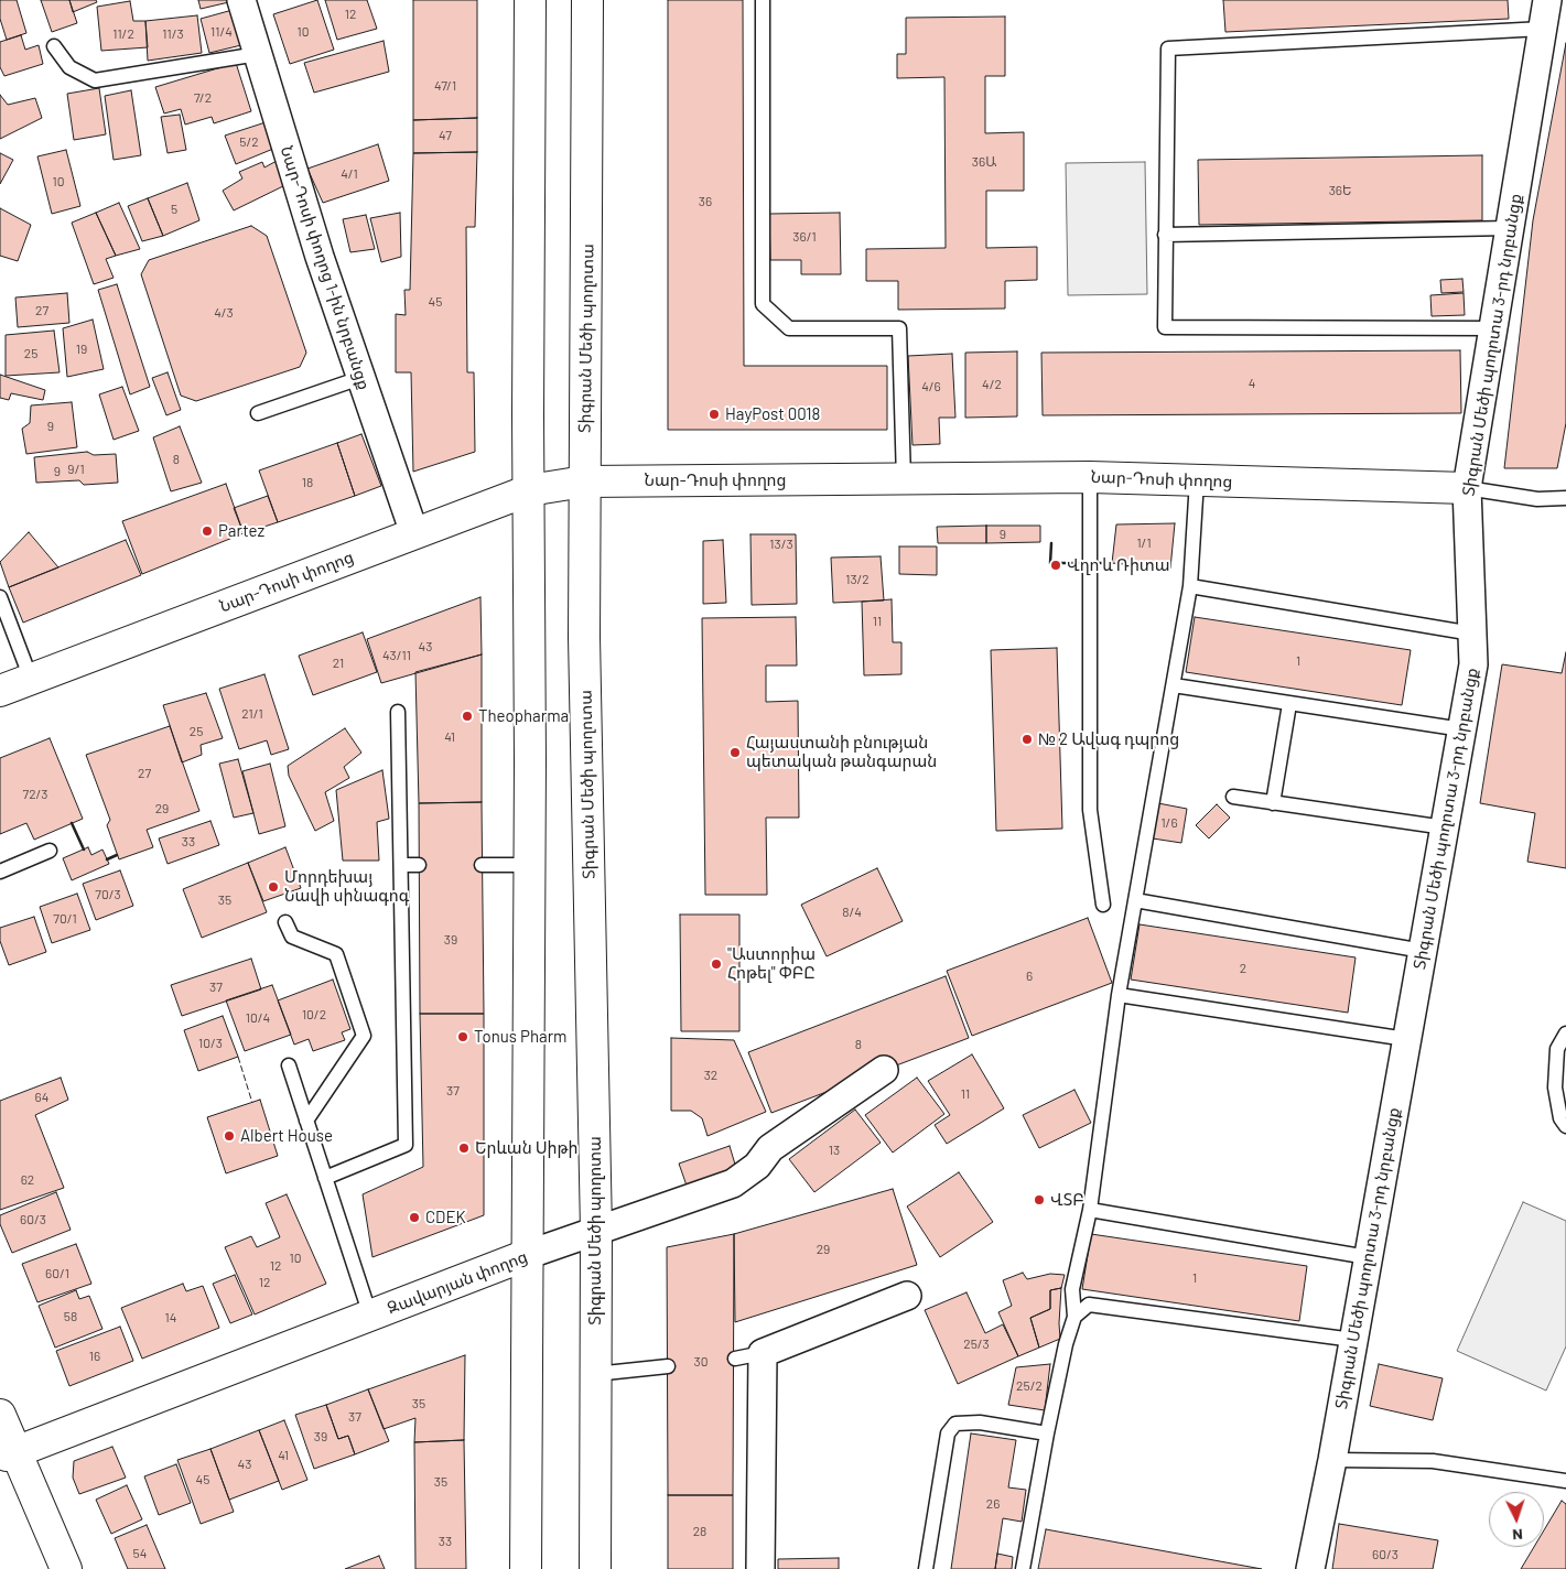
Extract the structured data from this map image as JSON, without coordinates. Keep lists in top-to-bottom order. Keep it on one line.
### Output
{"streets":{"main road":["Տիգրան Մեծի պողոտա","Նար-Դոսի փողոց","Զավարյան փողոց"],"street":["Նար-Դոսի փողոց 1-ին նրբանցք","Տիգրան Մեծի պողոտա 3-րդ նրբանցք"]},"crossings":[["Նար-Դոսի փողոց 1-ին նրբանցք","Նար-Դոսի փողոց"],["Տիգրան Մեծի պողոտա","Նար-Դոսի փողոց"],["Տիգրան Մեծի պողոտա","Զավարյան փողոց"],["Տիգրան Մեծի պողոտա 3-րդ նրբանցք","Նար-Դոսի փողոց"]],"places":["HayPost 0018","Partez","Վղո և Ռիտա","Theopharma","№ 2 Ավագ դպրոց","Հայաստանի բնության պետական թանգարան","Մորդեխայ Նավի սինագոգ","\"Աստորիա Հոթել\" ՓԲԸ","Tonus Pharm","Albert House","Երևան Սիթի","ՎՏԲ","CDEK"],"house_numbers":["12","11/4","10","11/2","11/3","47/1","7/2","47","5/2","36Ա","4/1","10","36Ե","36","5","36/1","45","27","4/3","19","25","4","4/2","4/6","9","8","9/1","9","18","9","1/1","13/3","13/2","11","43","43/11","1","21","21/1","25","41","27","72/3","29","1/6","33","70/3","35","8/4","70/1","39","2","6","37","10/2","10/4","10/3","8","32","37","11","64","13","62","60/3","29","10","12","60/1","1","12","58","14","25/3","16","30","25/2","35","37","39","41","43","45","35","26","28","33","54","60/3"],"north":"bottom"}
